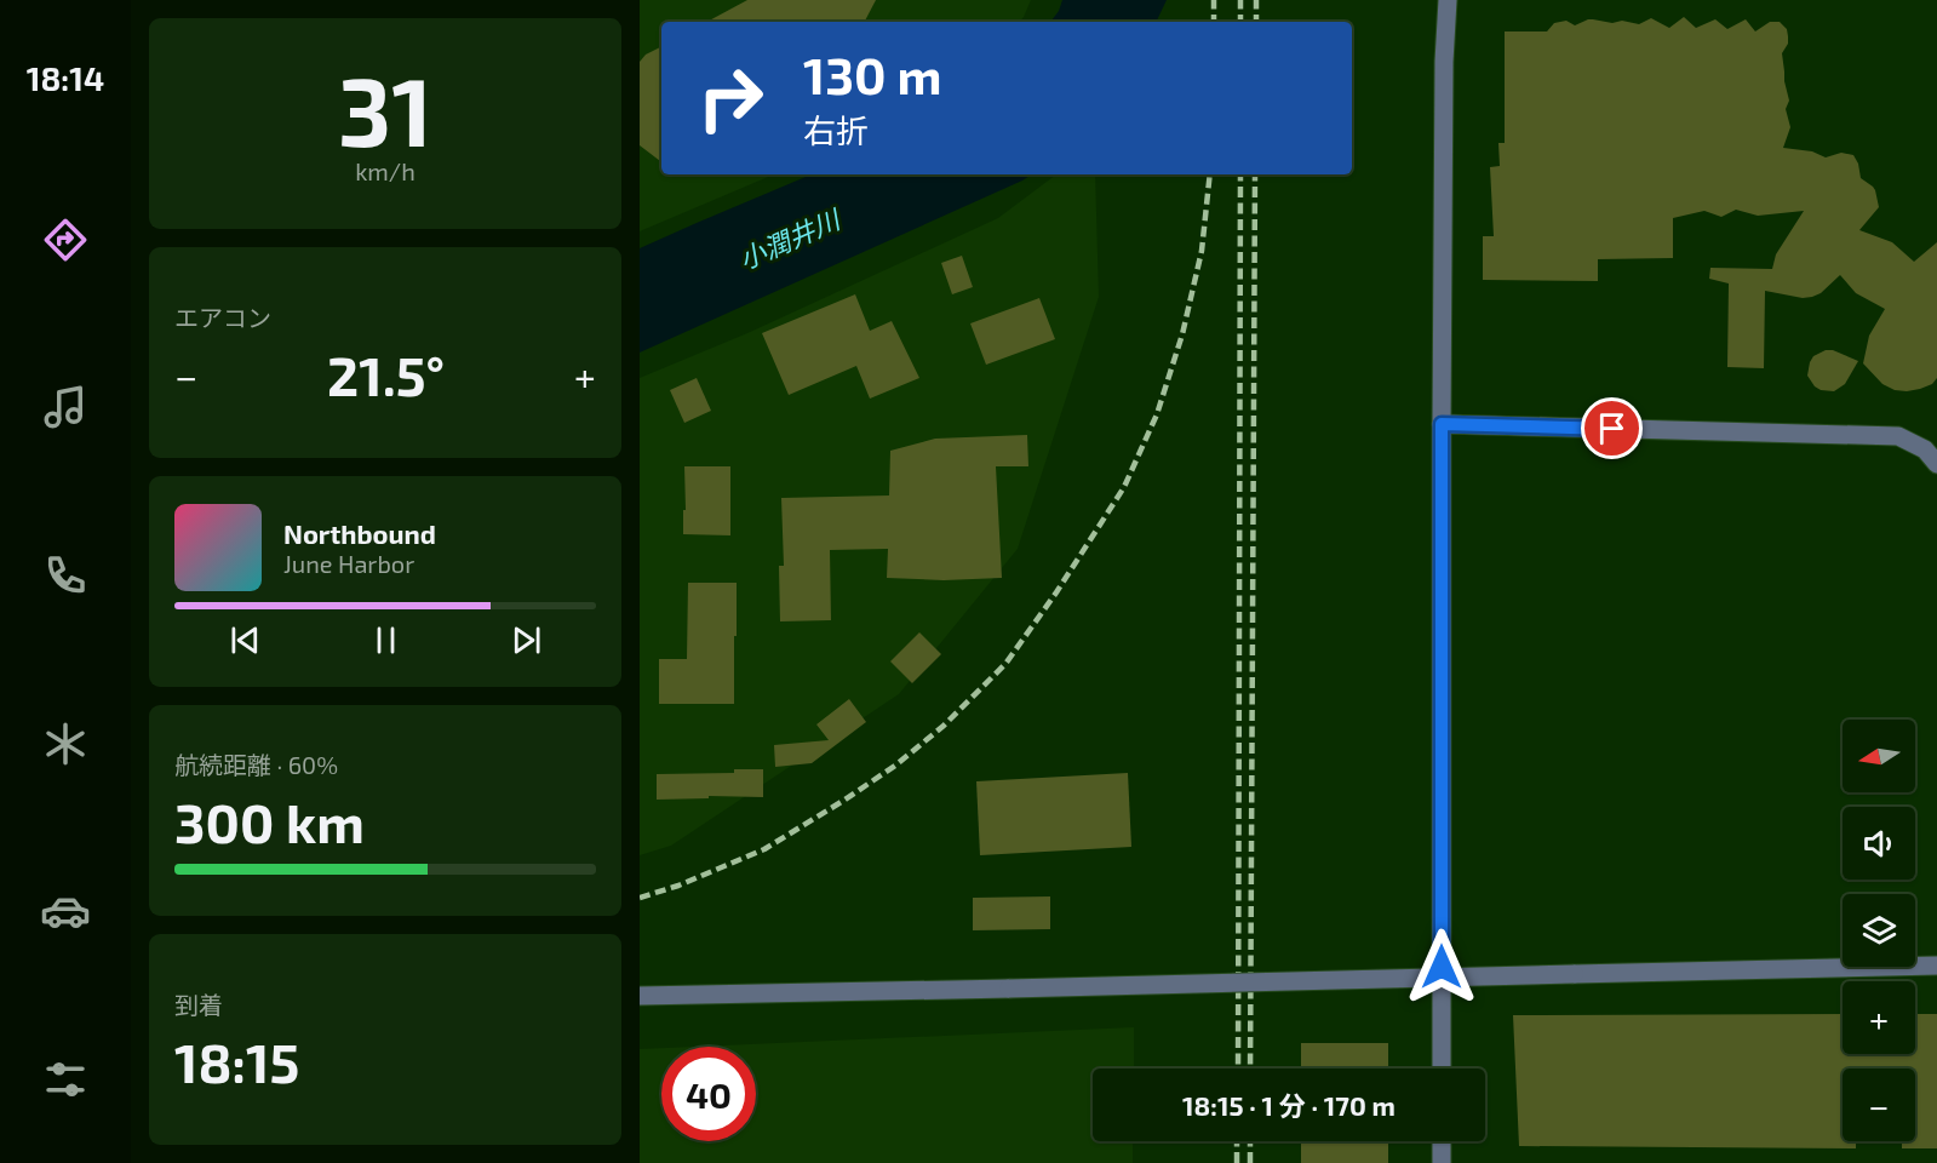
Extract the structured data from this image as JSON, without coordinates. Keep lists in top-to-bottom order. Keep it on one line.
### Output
{"water":["小潤井川"],"north":"left","page":{"tabs":"18:14","tile":[["31","km/h"],"エアコン",["航続距離 · 60%","300 km"],["到着","18:15"]],"turn":["130 m","右折"],"heat":["−","21.5°","+"],"song":["Northbound","June Harbor"],"map_buttons":["+","−"],"limit":"40","trip":"18:15 · 1 分 · 170 m"}}
